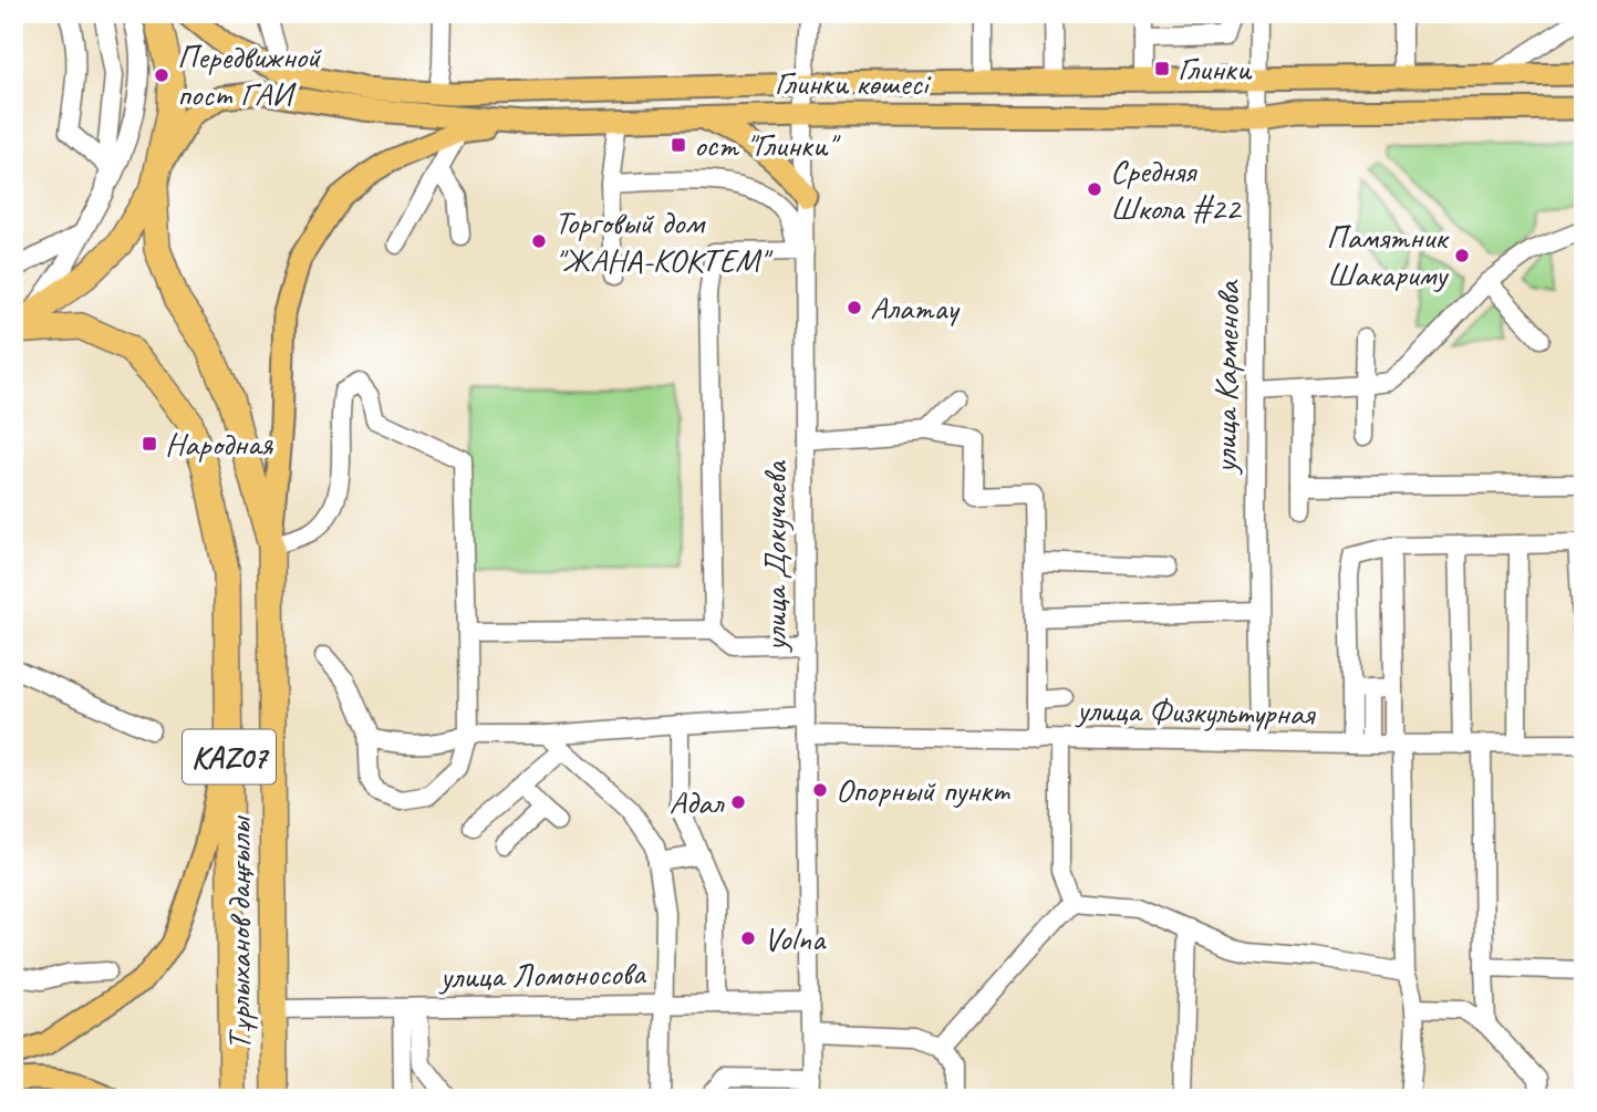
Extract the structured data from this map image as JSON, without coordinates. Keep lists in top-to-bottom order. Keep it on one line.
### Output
{"streets":{"highway":["KAZ07","Тұрлыханов даңғылы"],"main road":["Глинки көшесі"],"street":["улица Карменова","улица Докучаева","улица Физкультурная","улица Ломоносова"]},"crossings":[["Глинки көшесі","улица Карменова"],["Глинки көшесі","улица Докучаева"],["Глинки көшесі","KAZ07"],["Глинки көшесі","Тұрлыханов даңғылы"],["улица Карменова","улица Физкультурная"],["улица Докучаева","улица Физкультурная"],["улица Докучаева","улица Ломоносова"],["KAZ07","Тұрлыханов даңғылы"],["Тұрлыханов даңғылы","улица Ломоносова"]],"places":{"transit":["Глинки","ост \"Глинки\"","Народная"],"other":["Передвижной пост ГАИ","Средняя Школа #22","Торговый дом \"ЖАНА-КОКТЕМ\"","Памятник Шакариму","Алатау","Опорный пункт","Адал","Volna"]}}
